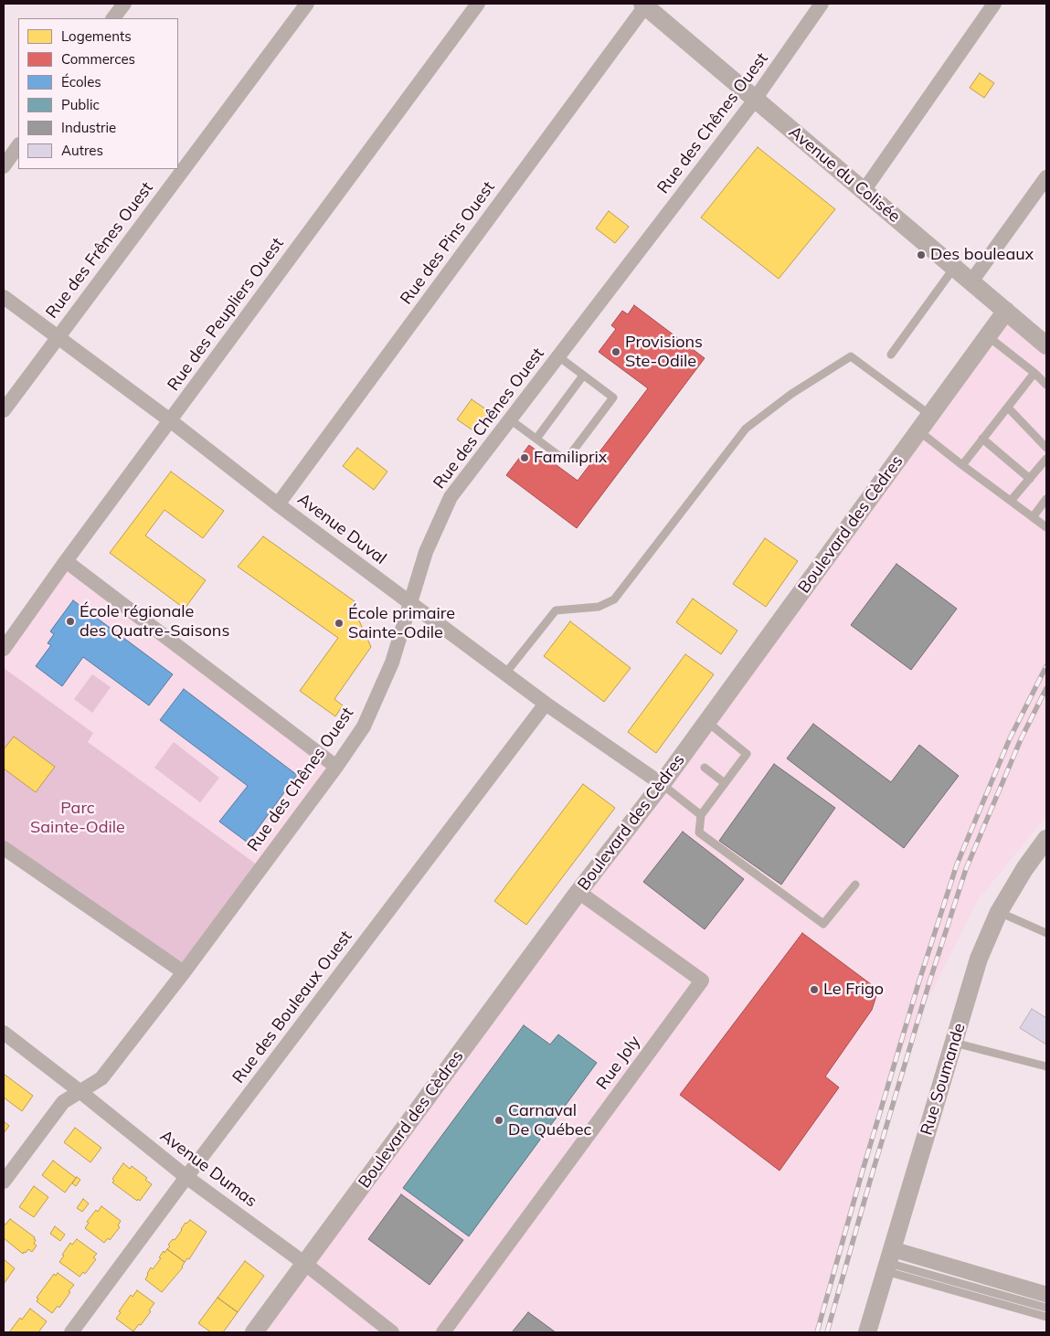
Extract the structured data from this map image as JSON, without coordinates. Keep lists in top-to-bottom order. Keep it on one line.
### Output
{"streets":{"street":["Rue des Chênes Ouest","Avenue du Colisée","Rue des Pins Ouest","Rue des Frênes Ouest","Rue des Peupliers Ouest","Boulevard des Cèdres","Avenue Duval","Rue des Bouleaux Ouest","Rue Joly","Rue Soumande","Avenue Dumas"]},"crossings":[["Rue des Chênes Ouest","Avenue du Colisée"],["Rue des Chênes Ouest","Avenue Duval"],["Rue des Chênes Ouest","Avenue Dumas"],["Avenue du Colisée","Rue des Pins Ouest"],["Avenue du Colisée","Boulevard des Cèdres"],["Rue des Pins Ouest","Avenue Duval"],["Rue des Frênes Ouest","Avenue Duval"],["Rue des Peupliers Ouest","Avenue Duval"],["Boulevard des Cèdres","Avenue Duval"],["Boulevard des Cèdres","Rue Joly"],["Boulevard des Cèdres","Avenue Dumas"],["Avenue Duval","Rue des Bouleaux Ouest"],["Rue des Bouleaux Ouest","Avenue Dumas"]],"parks":["Parc Sainte-Odile"],"places":["Des bouleaux","Provisions Ste-Odile","Familiprix","École régionale des Quatre-Saisons","École primaire Sainte-Odile","Le Frigo","Carnaval De Québec"],"legend":["Logements","Commerces","Écoles","Public","Industrie","Autres"]}
